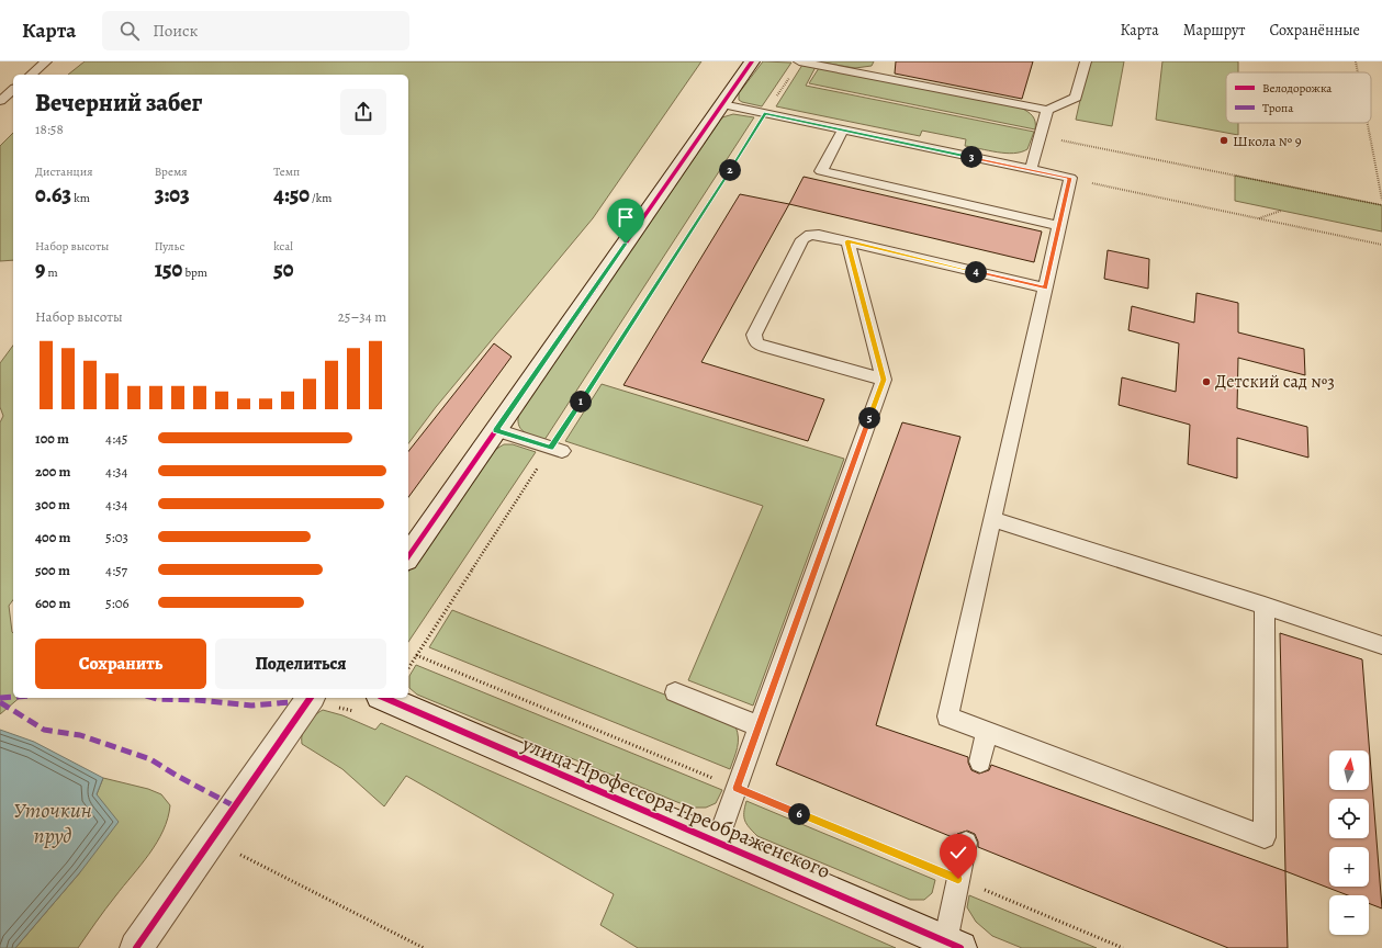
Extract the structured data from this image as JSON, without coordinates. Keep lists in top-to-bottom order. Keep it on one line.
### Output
{"streets":{"street":["улица Профессора Преображенского"]},"water":["Уточкин пруд"],"places":["Школа № 9","Детский сад №3"],"legend":["Велодорожка","Тропа"],"north":"top","page":{"header":"Карта","search":"Поиск","nav":["Карта","Маршрут","Сохранённые"],"heading":["Вечерний забег","18:58"],"pins":["3","2","4","1","5","6"],"stats":[["Дистанция","0.63 km"],["Время","3:03"],["Темп","4:50 /km"],["Набор высоты","9 m"],["Пульс","150 bpm"],["kcal","50"]],"chart":["Набор высоты","25–34 m"],"list":[{"name":"100 m","note":"4:45"},{"name":"200 m","note":"4:34"},{"name":"300 m","note":"4:34"},{"name":"400 m","note":"5:03"},{"name":"500 m","note":"4:57"},{"name":"600 m","note":"5:06"}],"buttons":["Сохранить","Поделиться"],"map_buttons":["+","−"]}}
